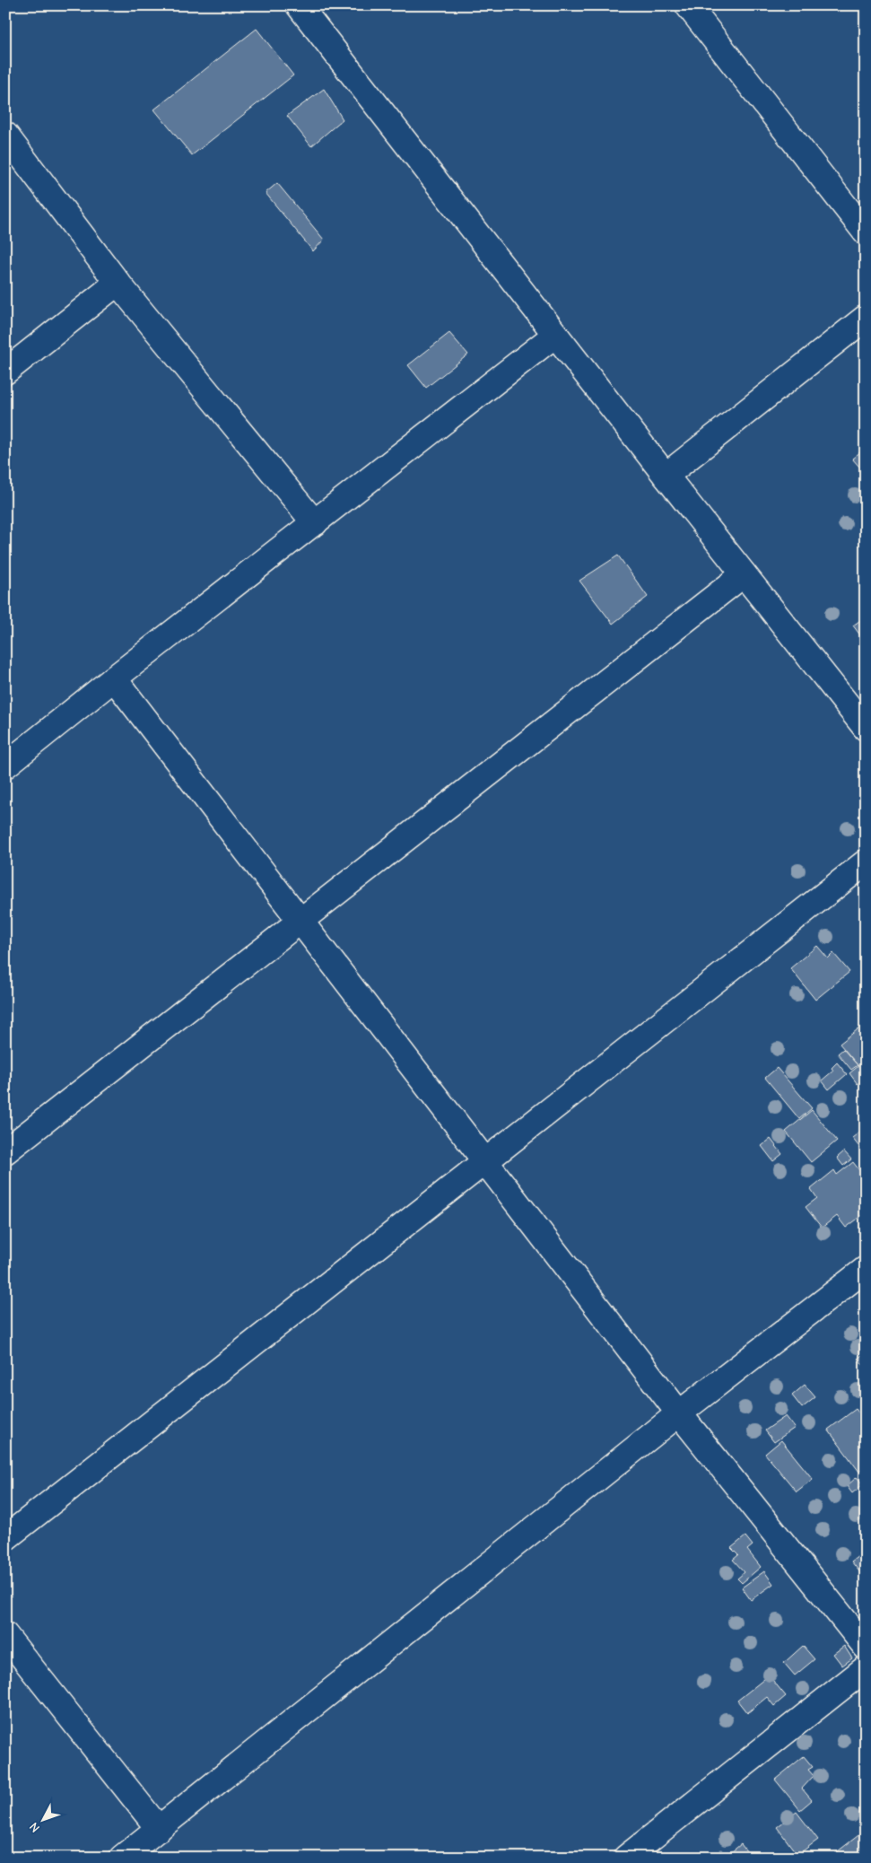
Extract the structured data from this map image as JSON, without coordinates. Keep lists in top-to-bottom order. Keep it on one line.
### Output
{"north":"bottom left"}
